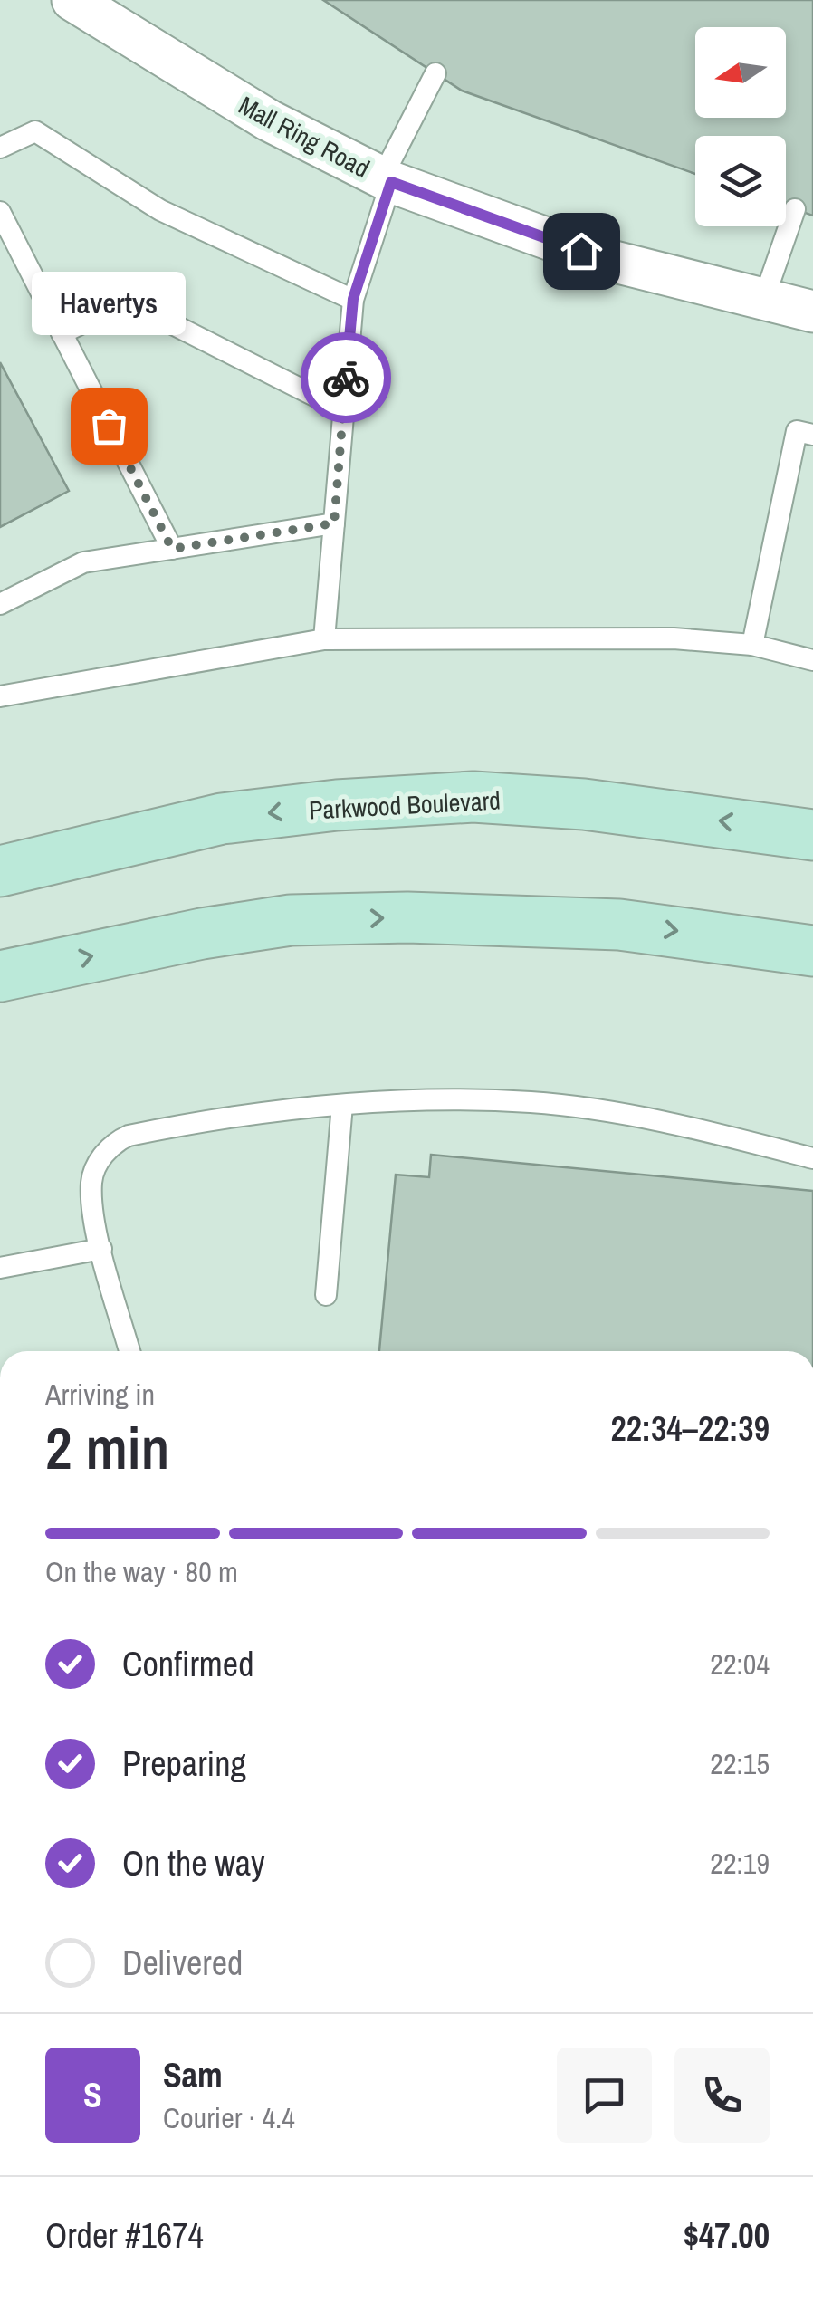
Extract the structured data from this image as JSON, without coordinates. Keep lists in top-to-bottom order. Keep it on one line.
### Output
{"streets":{"main road":["Parkwood Boulevard"],"street":["Mall Ring Road"]},"places":["Havertys"],"north":"left","page":{"bubble":"Havertys","heading":["2 min","Arriving in","22:34–22:39"],"panel":["Sam","Courier · 4.4","Order #1674","$47.00"],"bar":"On the way · 80 m","list":[["Confirmed","22:04"],["Preparing","22:15"],["On the way","22:19"],"Delivered"],"round":"S"}}
